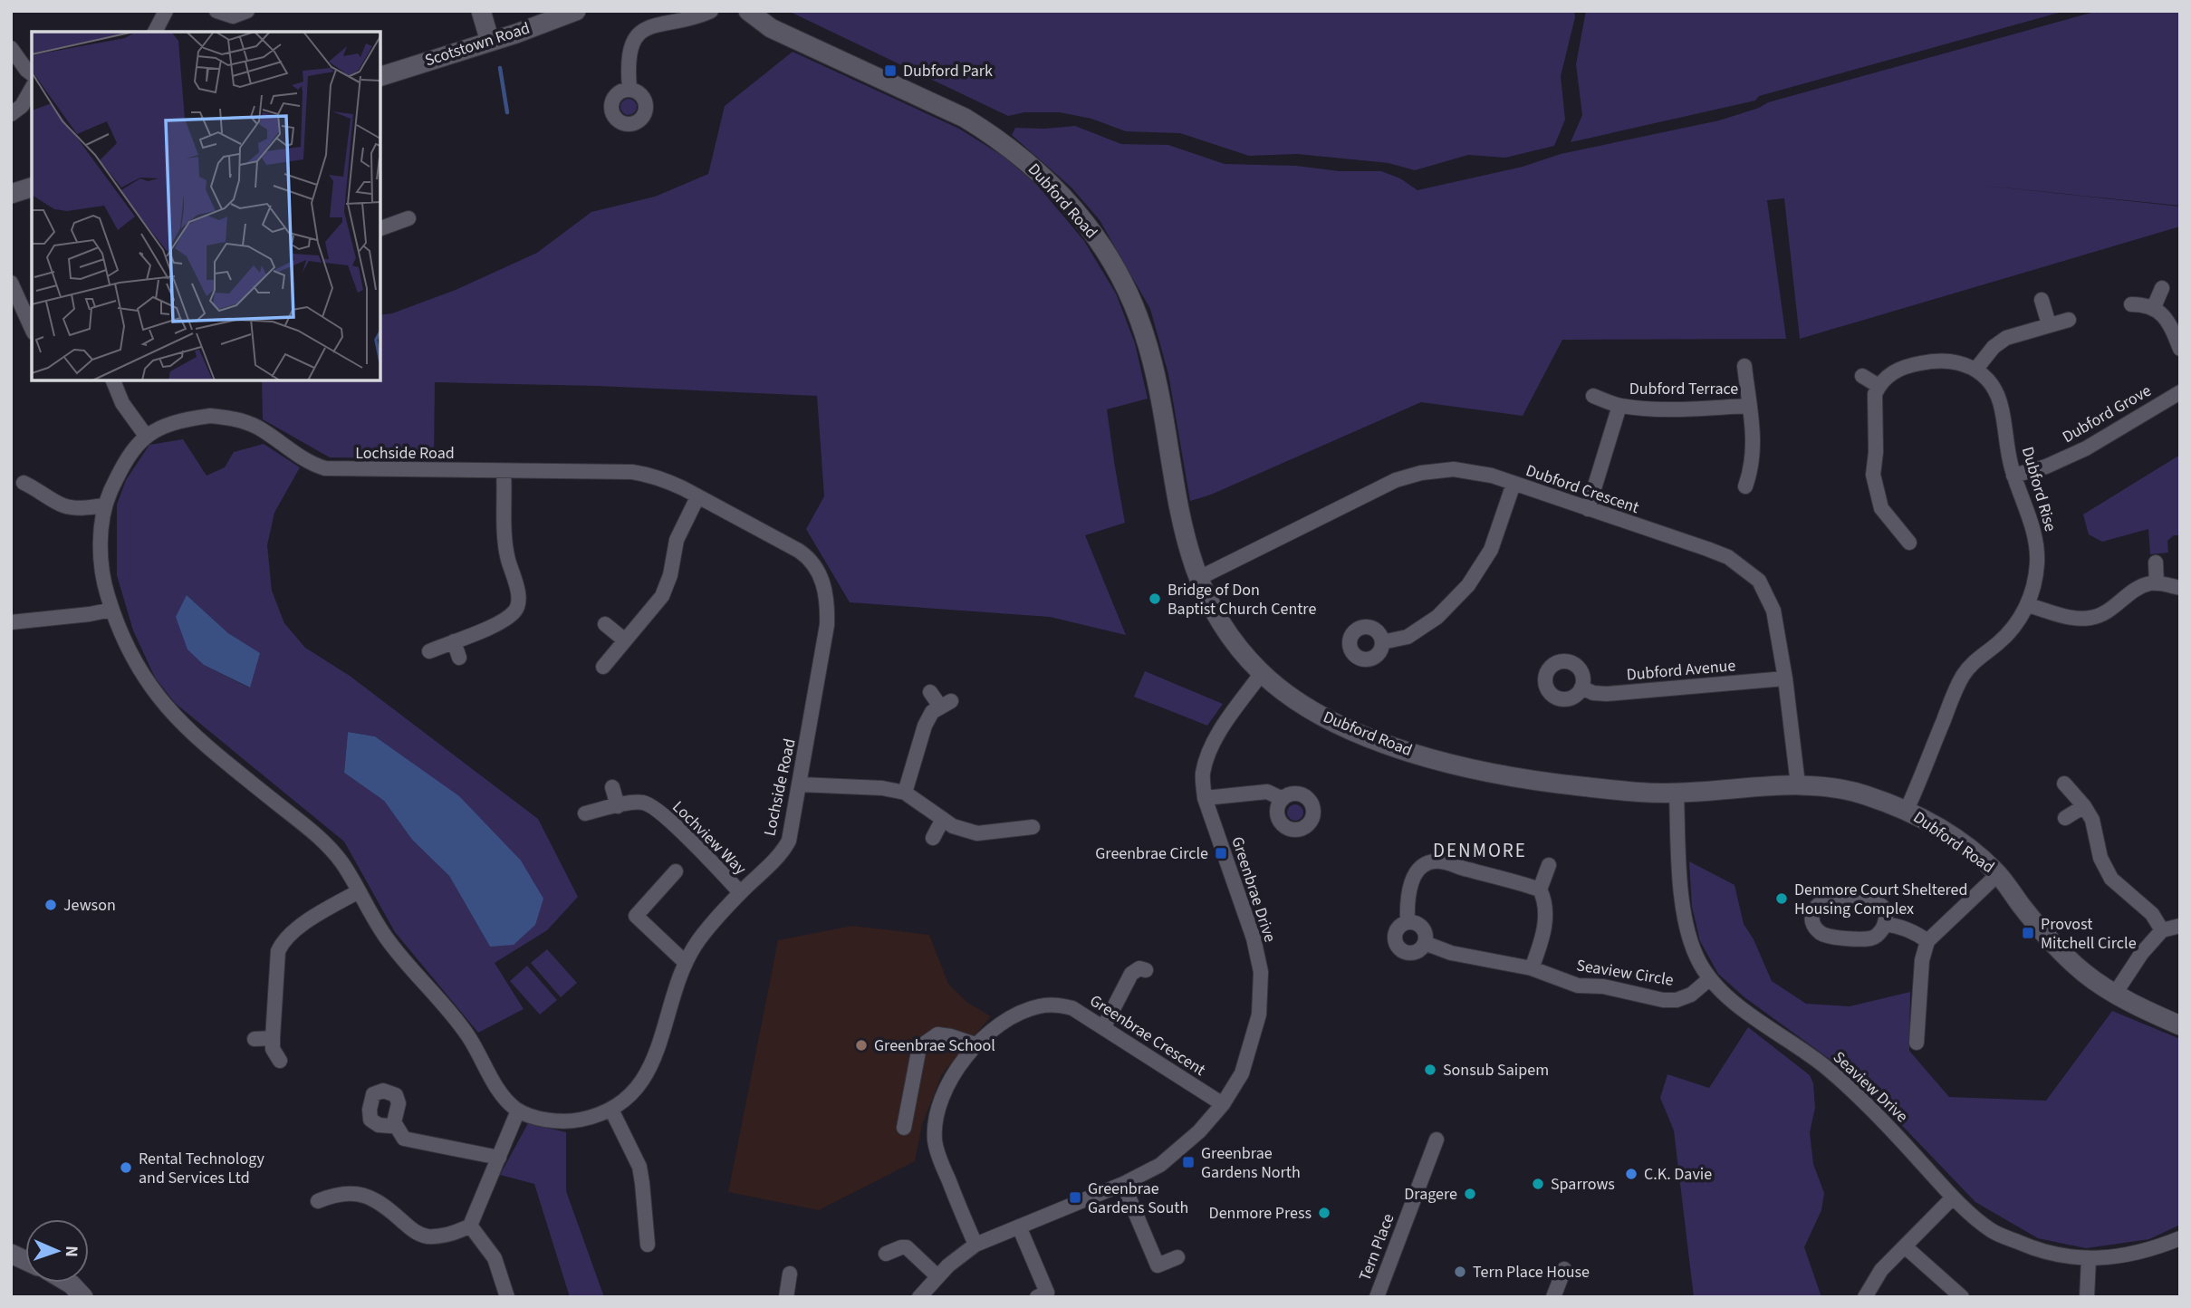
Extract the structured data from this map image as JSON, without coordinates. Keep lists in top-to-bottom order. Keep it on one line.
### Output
{"streets":{"street":["Scotstown Road","Dubford Road","Dubford Terrace","Dubford Grove","Lochside Road","Dubford Crescent","Dubford Rise","Dubford Avenue","Lochview Way","Greenbrae Drive","Seaview Circle","Greenbrae Crescent","Seaview Drive","Tern Place"]},"crossings":[["Dubford Road","Dubford Crescent"],["Dubford Road","Dubford Rise"],["Dubford Road","Greenbrae Drive"],["Dubford Road","Seaview Drive"],["Dubford Terrace","Dubford Crescent"],["Dubford Grove","Dubford Rise"],["Lochside Road","Lochview Way"],["Dubford Crescent","Dubford Avenue"],["Greenbrae Drive","Greenbrae Crescent"],["Seaview Circle","Seaview Drive"]],"districts":["DENMORE"],"places":{"transit":["Dubford Park","Greenbrae Circle","Provost Mitchell Circle","Greenbrae Gardens North","Greenbrae Gardens South"],"other":["Bridge of Don Baptist Church Centre","Denmore Court Sheltered Housing Complex","Jewson","Greenbrae School","Sonsub Saipem","Rental Technology and Services Ltd","C.K. Davie","Sparrows","Dragere","Denmore Press","Tern Place House"]},"north":"right"}
